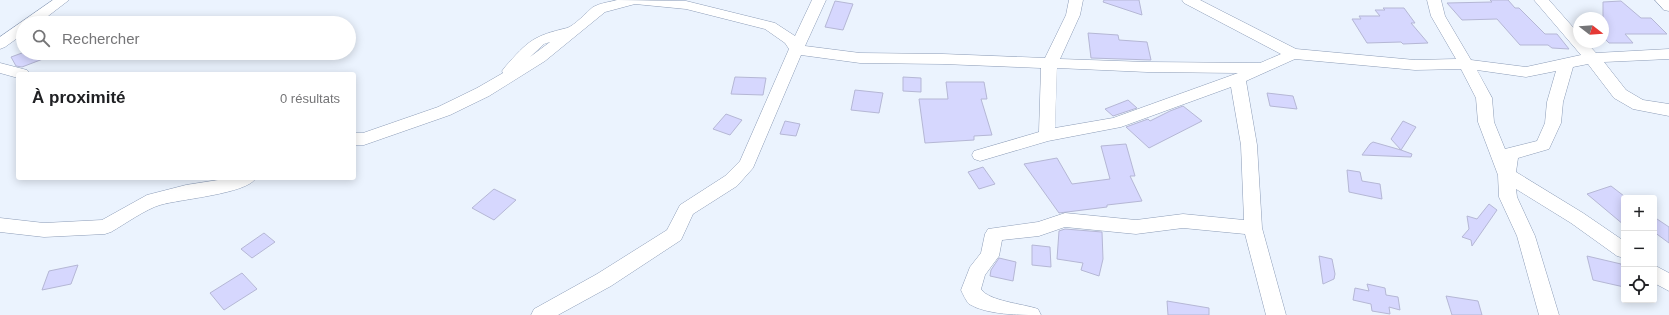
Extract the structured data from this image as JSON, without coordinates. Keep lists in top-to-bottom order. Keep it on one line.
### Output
{"north":"right","page":{"search":"Rechercher","heading":["À proximité","0 résultats"],"map_buttons":["+","−"]}}
